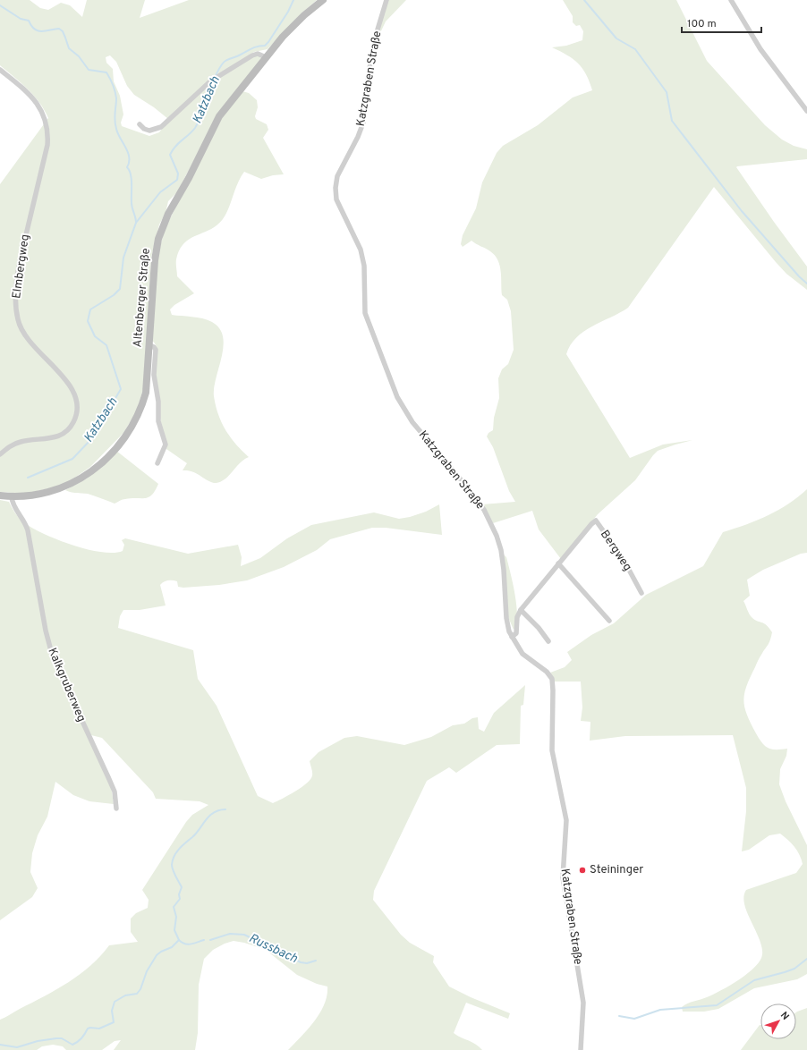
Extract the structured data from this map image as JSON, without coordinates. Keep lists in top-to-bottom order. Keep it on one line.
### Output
{"streets":{"street":["Katzgraben Straße","Elmbergweg","Altenberger Straße","Bergweg","Kalkgruberweg"]},"crossings":[["Katzgraben Straße","Bergweg"],["Altenberger Straße","Kalkgruberweg"]],"water":["Katzbach","Russbach"],"places":["Steininger"],"scale_bar":"100 m","north":"top right"}
